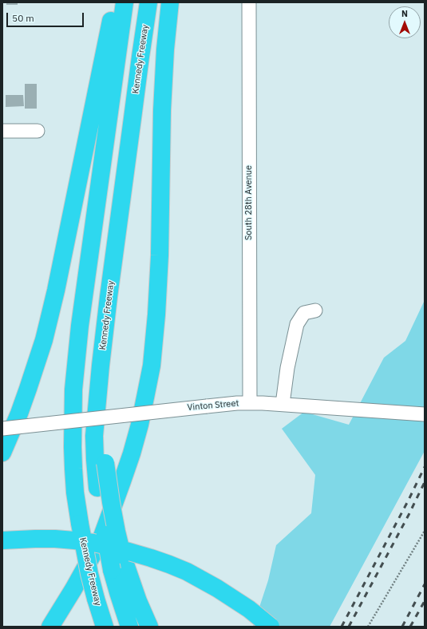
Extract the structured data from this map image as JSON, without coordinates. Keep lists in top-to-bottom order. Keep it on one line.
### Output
{"streets":{"highway":["Kennedy Freeway"],"street":["South 28th Avenue","Vinton Street"]},"crossings":[["South 28th Avenue","Vinton Street"]],"scale_bar":"50 m","north":"top"}
